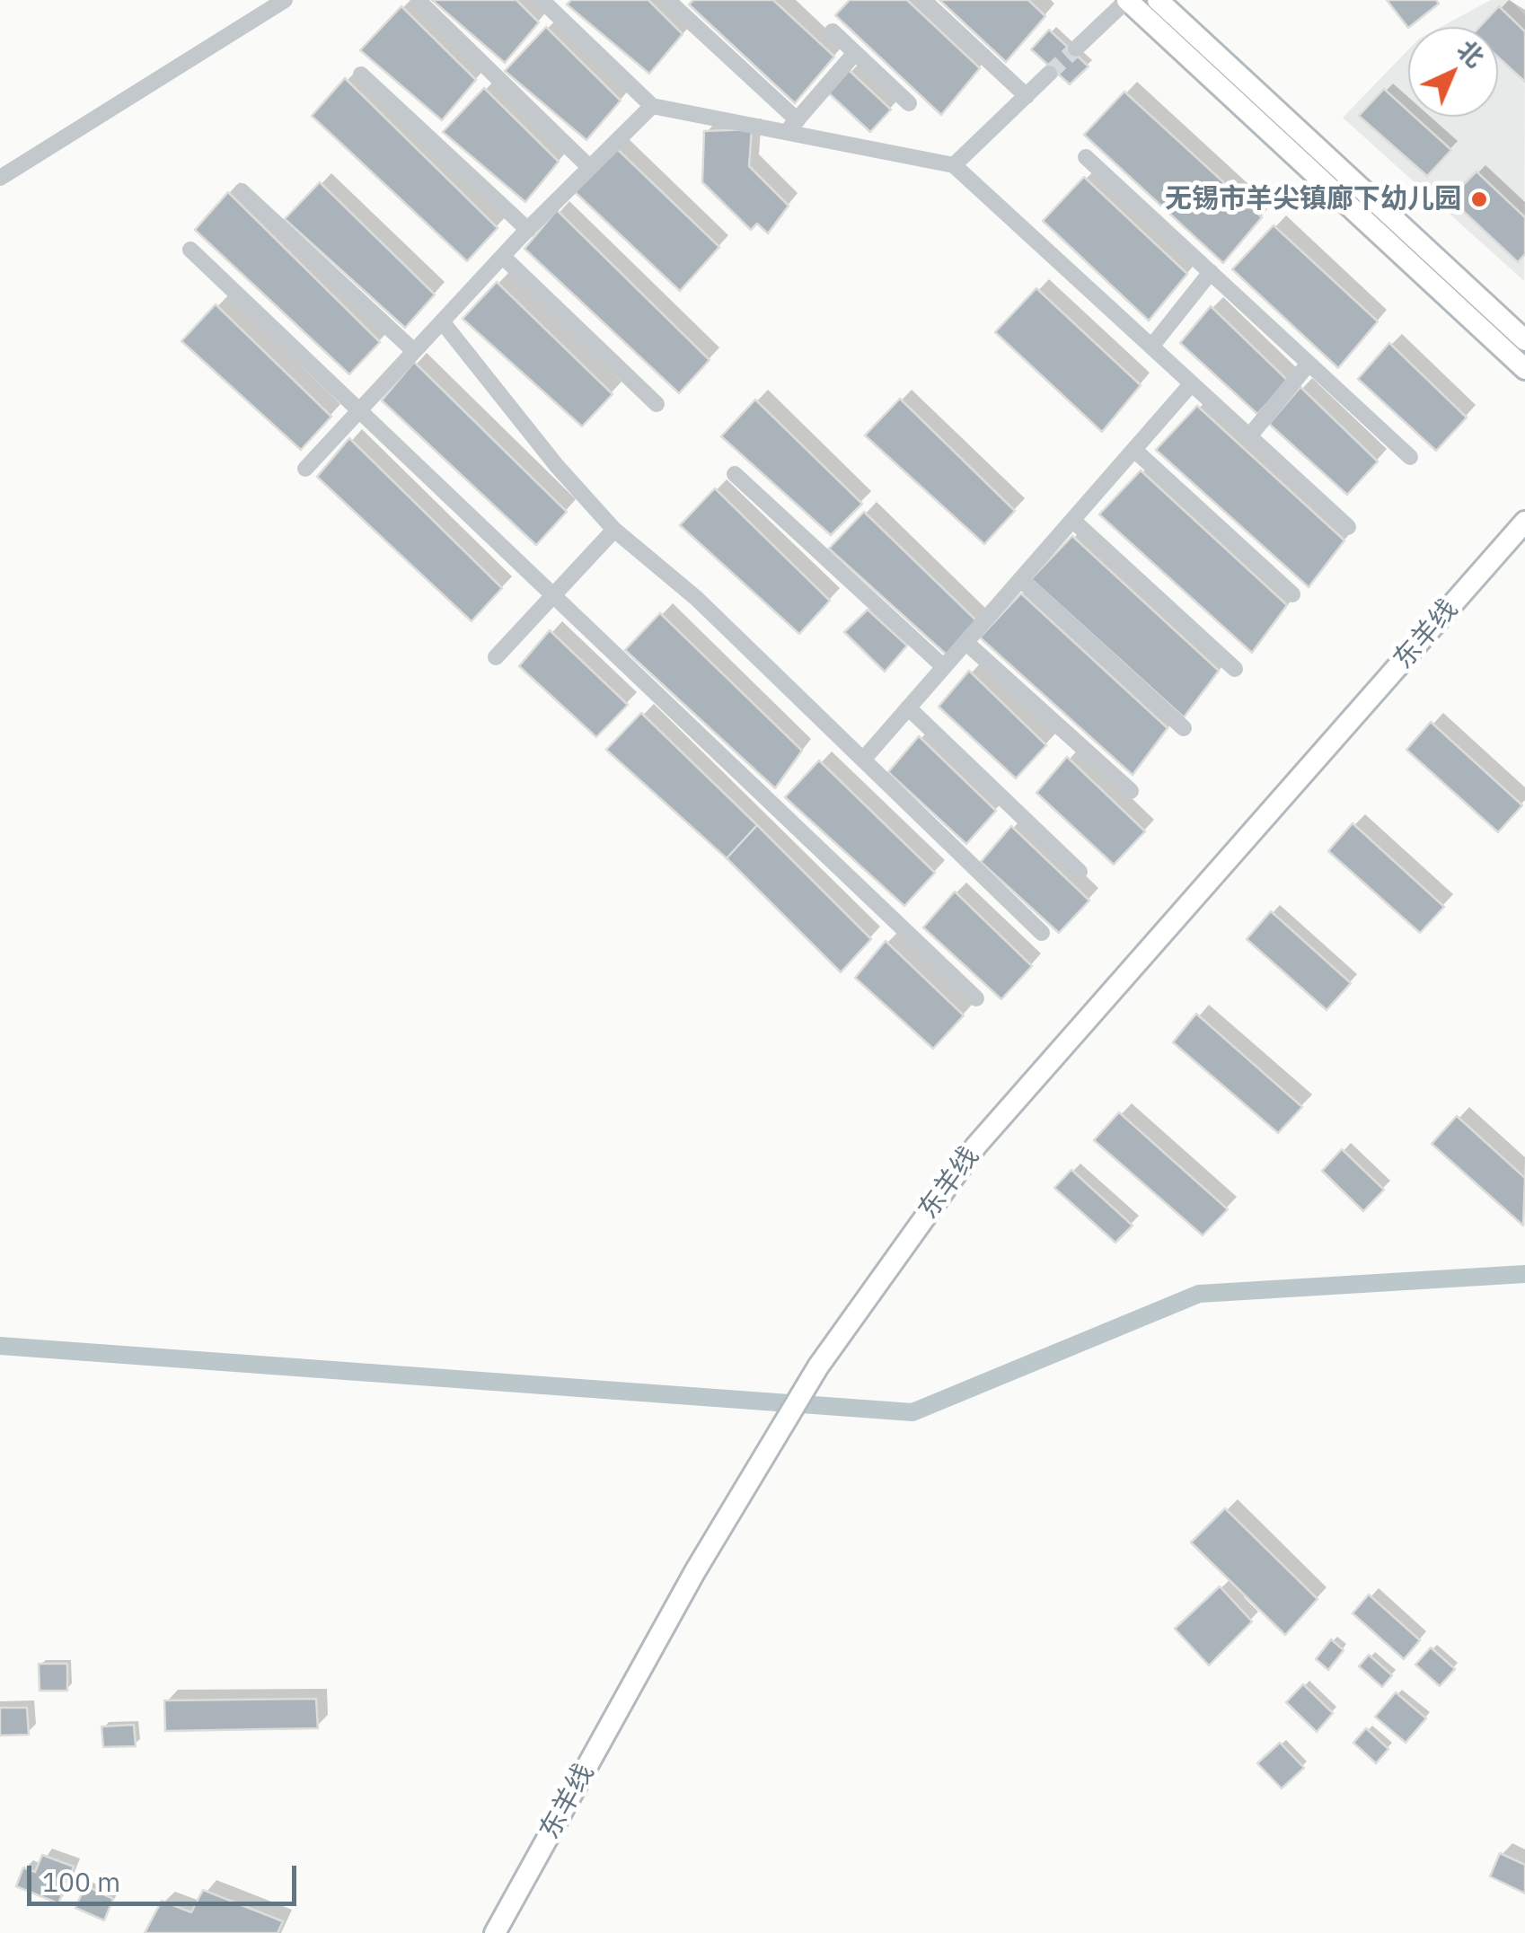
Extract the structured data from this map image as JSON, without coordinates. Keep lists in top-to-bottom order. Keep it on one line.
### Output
{"streets":{"main road":["东羊线"]},"places":["无锡市羊尖镇廊下幼儿园"],"scale_bar":"100 m","north":"top right"}
